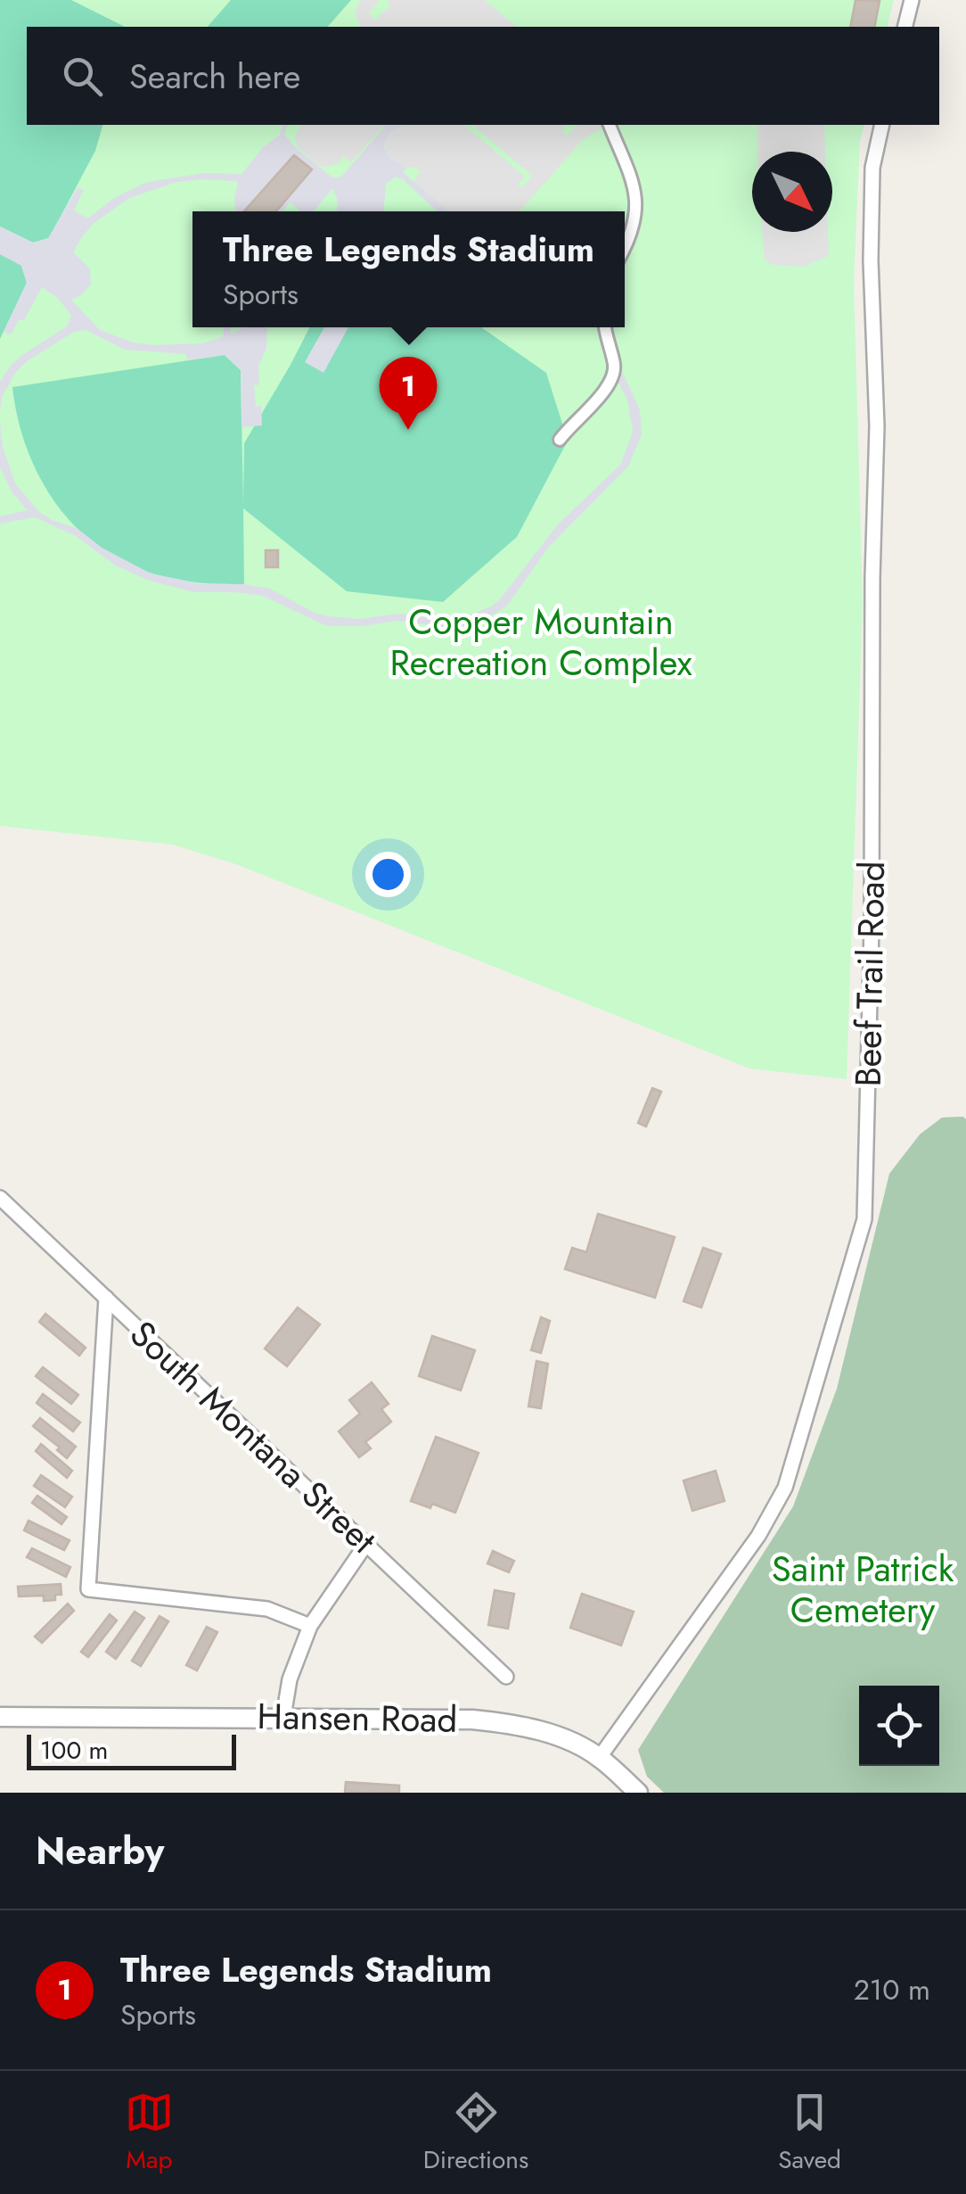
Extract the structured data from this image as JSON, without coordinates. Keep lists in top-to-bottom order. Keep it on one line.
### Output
{"streets":{"street":["Beef Trail Road","South Montana Street","Hansen Road"]},"crossings":[["Beef Trail Road","Hansen Road"]],"parks":["Copper Mountain Recreation Complex","Saint Patrick Cemetery"],"scale_bar":"100 m","north":"bottom right","page":{"search":"Search here","popup":["Three Legends Stadium","Sports"],"pins":"1","scale":"100 m","heading":"Nearby","list":[{"mark":"1","name":"Three Legends Stadium","note":"Sports","value":"210 m"}],"nav":["Map","Directions","Saved"]}}
